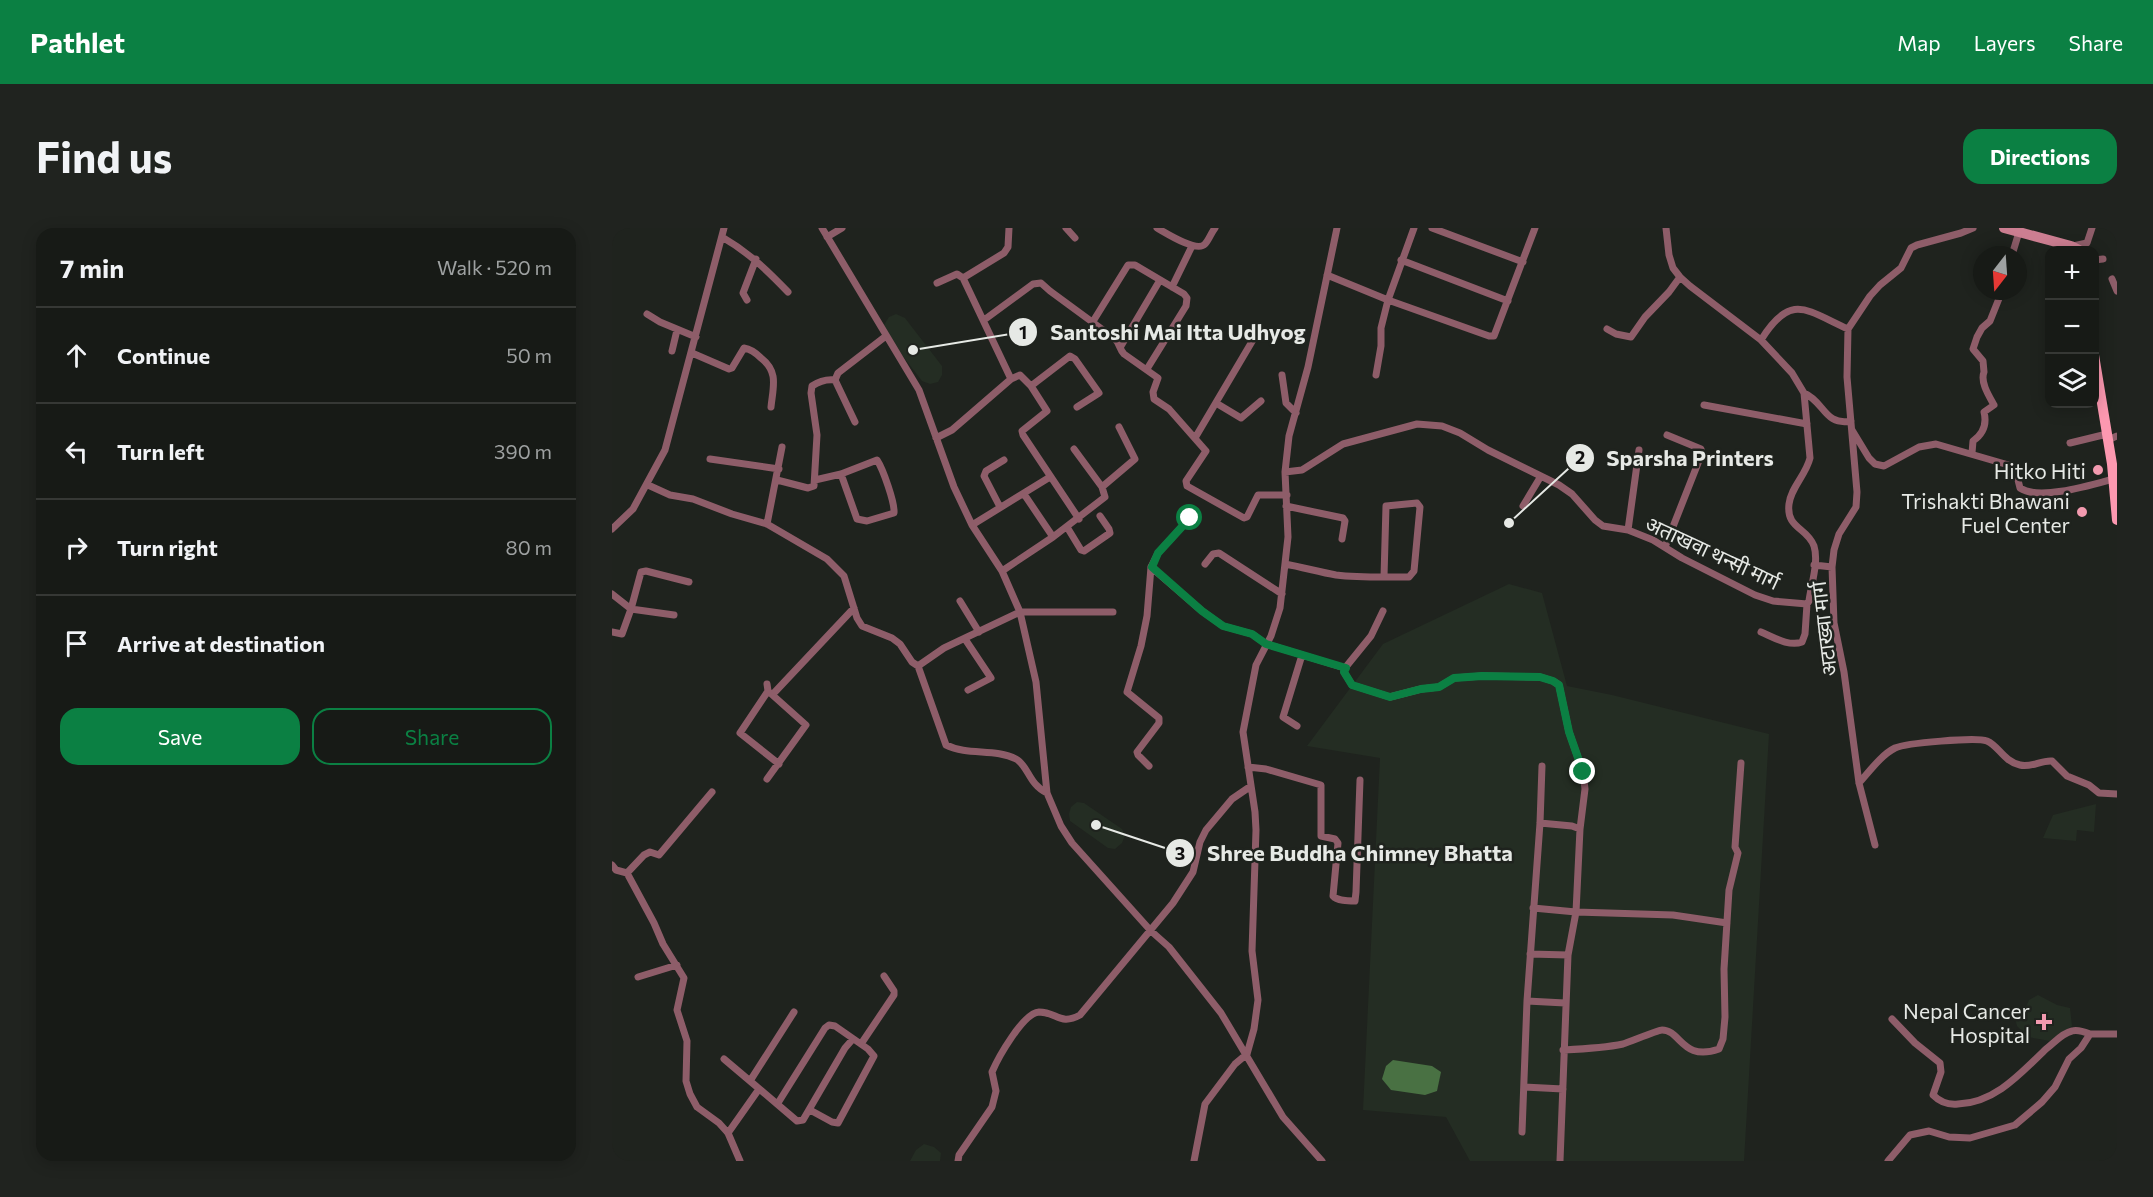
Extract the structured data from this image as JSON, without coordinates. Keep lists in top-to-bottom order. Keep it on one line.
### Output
{"streets":{"street":["अताखवा थन्सी मार्ग","अटाख्वा मार्ग"]},"places":{"other":["Santoshi Mai Itta Udhyog","Hitko Hiti","Trishakti Bhawani Fuel Center","Sparsha Printers","Shree Buddha Chimney Bhatta"],"health":["Nepal Cancer Hospital"]},"north":"bottom","page":{"header":"Pathlet","nav":["Map","Layers","Share"],"buttons":["Directions",["Save","Share"]],"title":"Find us","heading":["7 min","Walk · 520 m"],"map_buttons":["+","−"],"list":[["Continue","50 m"],["Turn left","390 m"],["Turn right","80 m"],"Arrive at destination"]}}
